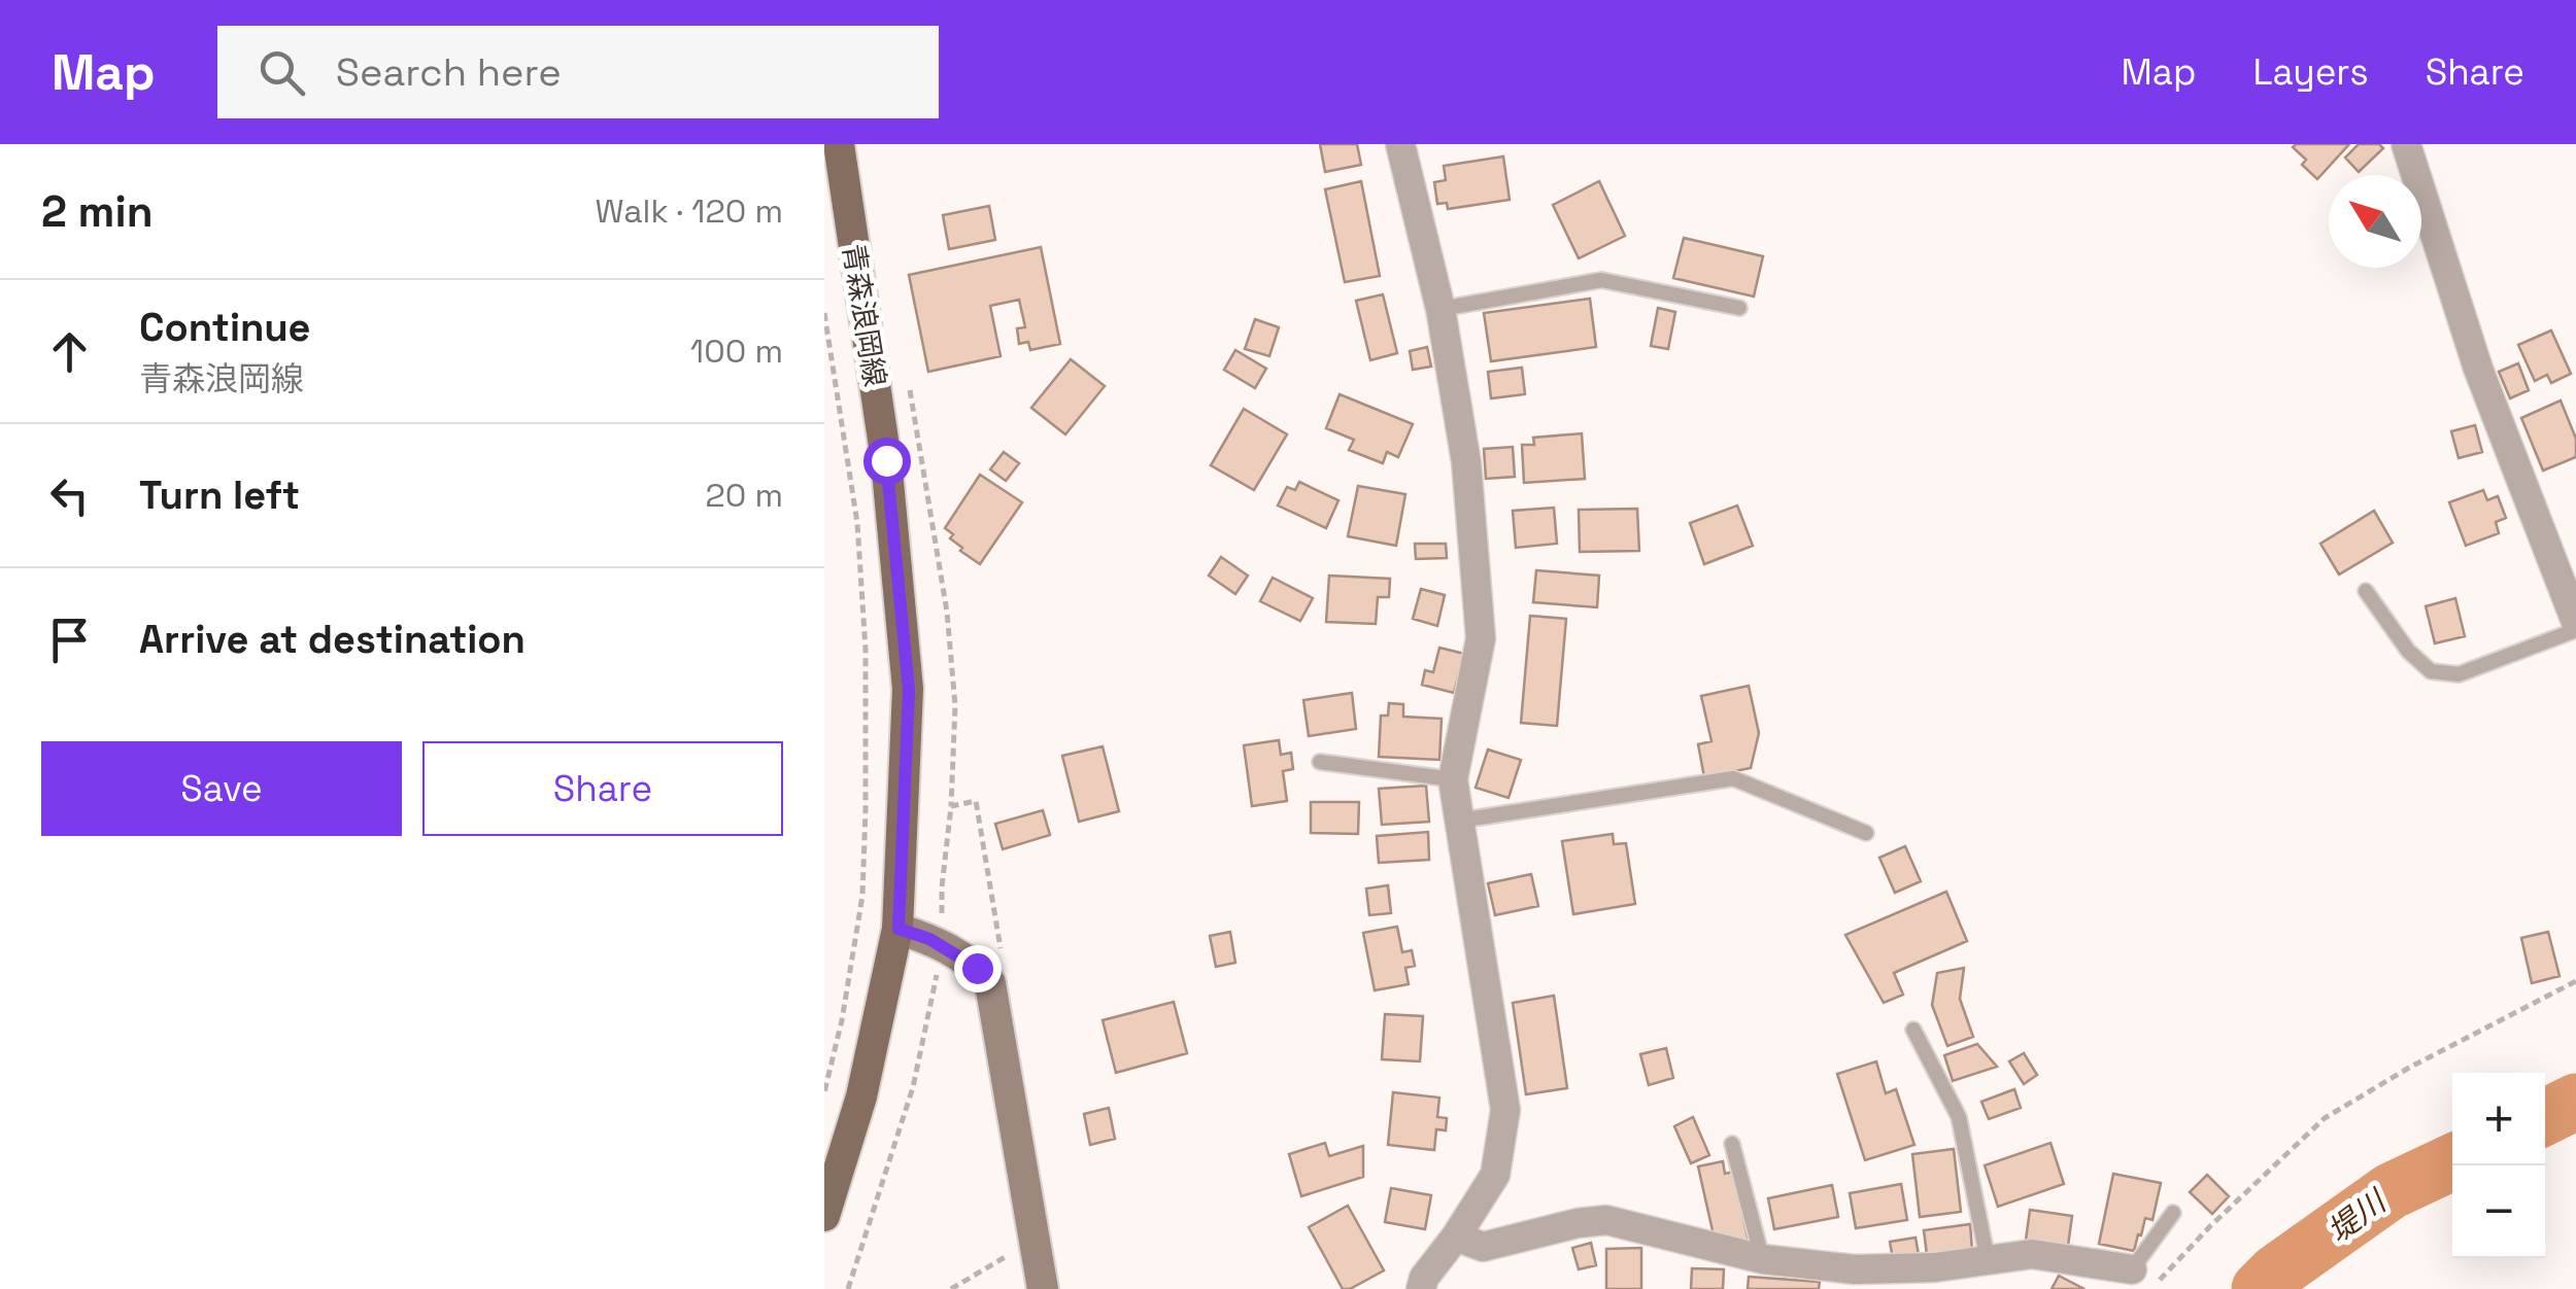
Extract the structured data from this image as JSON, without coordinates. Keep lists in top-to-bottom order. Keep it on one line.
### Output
{"streets":{"main road":["青森浪岡線"]},"water":["堤川"],"north":"top left","page":{"header":"Map","search":"Search here","nav":["Map","Layers","Share"],"heading":["2 min","Walk · 120 m"],"list":[["Continue","青森浪岡線","100 m"],["Turn left","20 m"],"Arrive at destination"],"buttons":["Save","Share"],"map_buttons":["+","−"]}}
